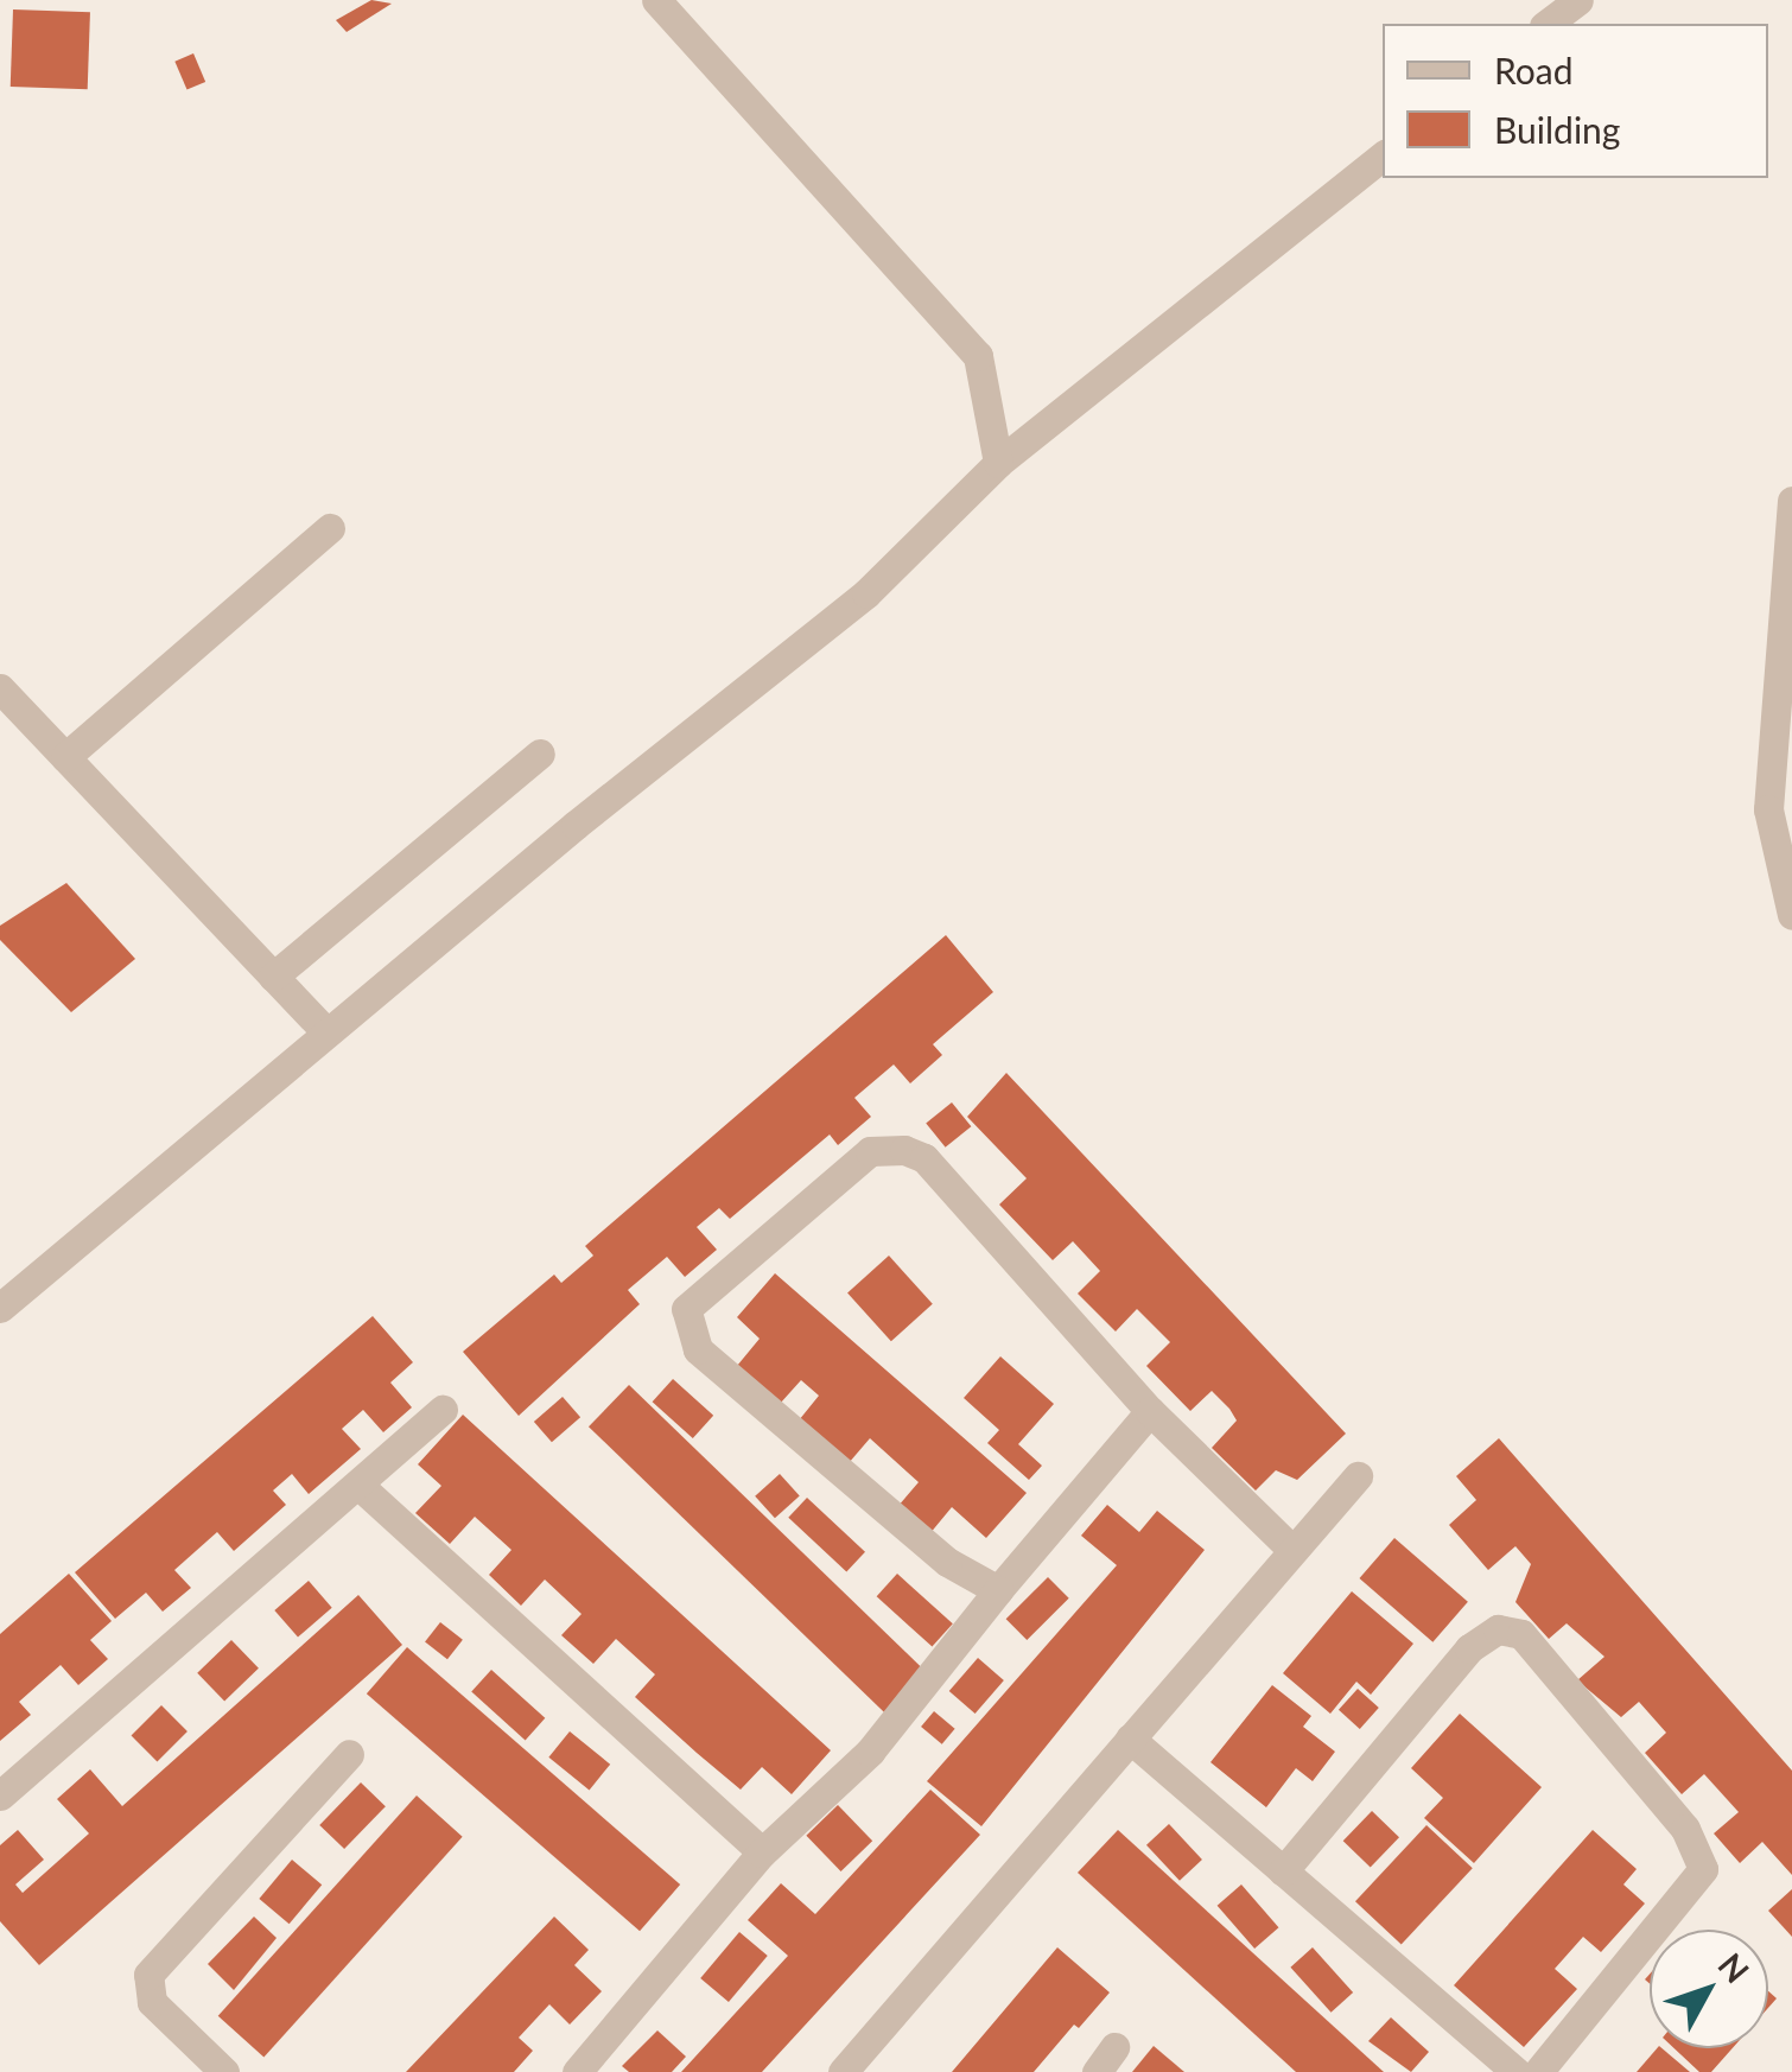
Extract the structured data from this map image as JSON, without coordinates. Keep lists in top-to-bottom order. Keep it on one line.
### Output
{"legend":["Road","Building"],"north":"top right"}
